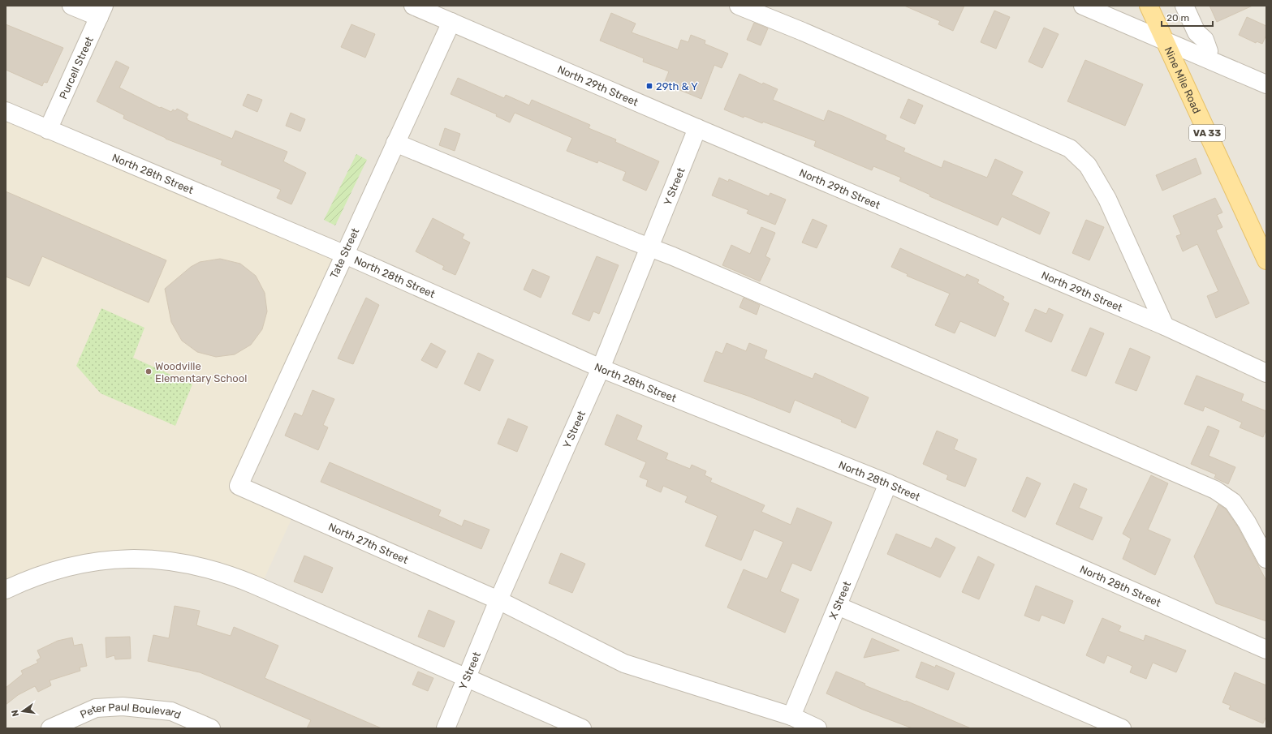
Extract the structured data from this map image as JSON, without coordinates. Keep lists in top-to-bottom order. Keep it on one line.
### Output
{"streets":{"main road":["Nine Mile Road","VA 33"],"street":["Purcell Street","North 29th Street","North 28th Street","Y Street","Tate Street","North 27th Street","X Street","Peter Paul Boulevard"]},"crossings":[["Purcell Street","North 28th Street"],["North 29th Street","Y Street"],["North 29th Street","Tate Street"],["North 28th Street","Y Street"],["North 28th Street","Tate Street"],["North 28th Street","X Street"],["Y Street","North 27th Street"],["Tate Street","North 27th Street"],["North 27th Street","X Street"]],"places":{"transit":["29th & Y"],"other":["Woodville Elementary School"]},"scale_bar":"20 m","north":"left"}
